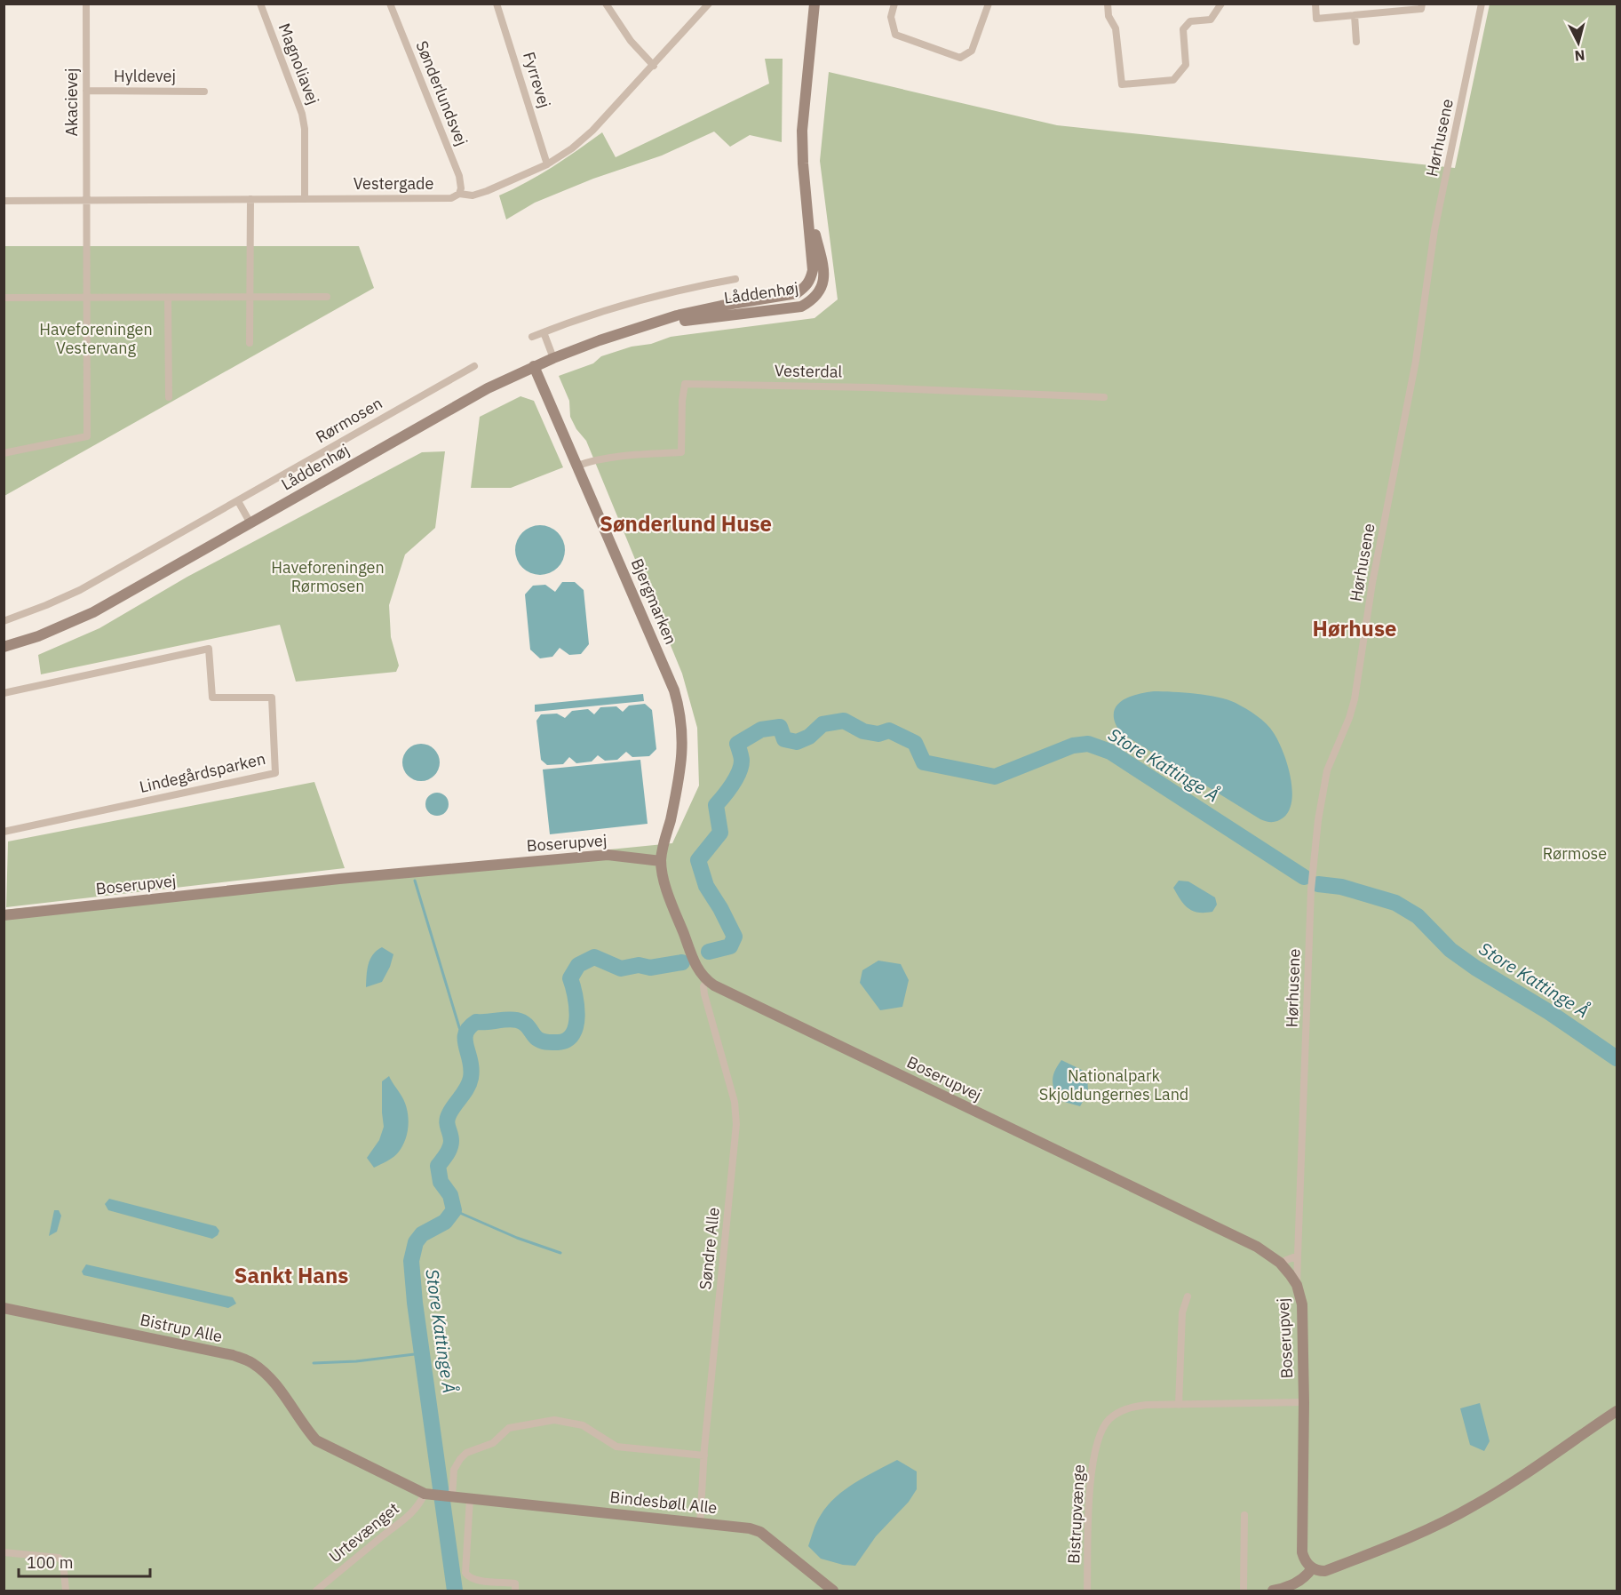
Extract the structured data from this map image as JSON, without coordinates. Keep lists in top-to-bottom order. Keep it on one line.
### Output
{"streets":{"street":["Magnoliavej","Hyldevej","Fyrrevej","Sønderlundsvej","Akacievej","Hørhusene","Vestergade","Låddenhøj","Vesterdal","Rørmosen","Bjergmarken","Lindegårdsparken","Boserupvej","Søndre Alle","Bistrup Alle","Bindesbøll Alle","Bistrupvænge","Urtevænget"]},"crossings":[["Magnoliavej","Vestergade"],["Hyldevej","Akacievej"],["Fyrrevej","Vestergade"],["Sønderlundsvej","Vestergade"],["Akacievej","Vestergade"],["Hørhusene","Boserupvej"],["Låddenhøj","Bjergmarken"],["Vesterdal","Bjergmarken"],["Bjergmarken","Boserupvej"],["Boserupvej","Søndre Alle"],["Boserupvej","Bistrupvænge"],["Søndre Alle","Bindesbøll Alle"],["Bistrup Alle","Bindesbøll Alle"],["Bindesbøll Alle","Urtevænget"]],"districts":["Sønderlund Huse","Hørhuse","Sankt Hans"],"water":["Store Kattinge Å"],"parks":["Haveforeningen Vestervang","Haveforeningen Rørmosen","Rørmose","Nationalpark Skjoldungernes Land"],"scale_bar":"100 m","north":"bottom"}
